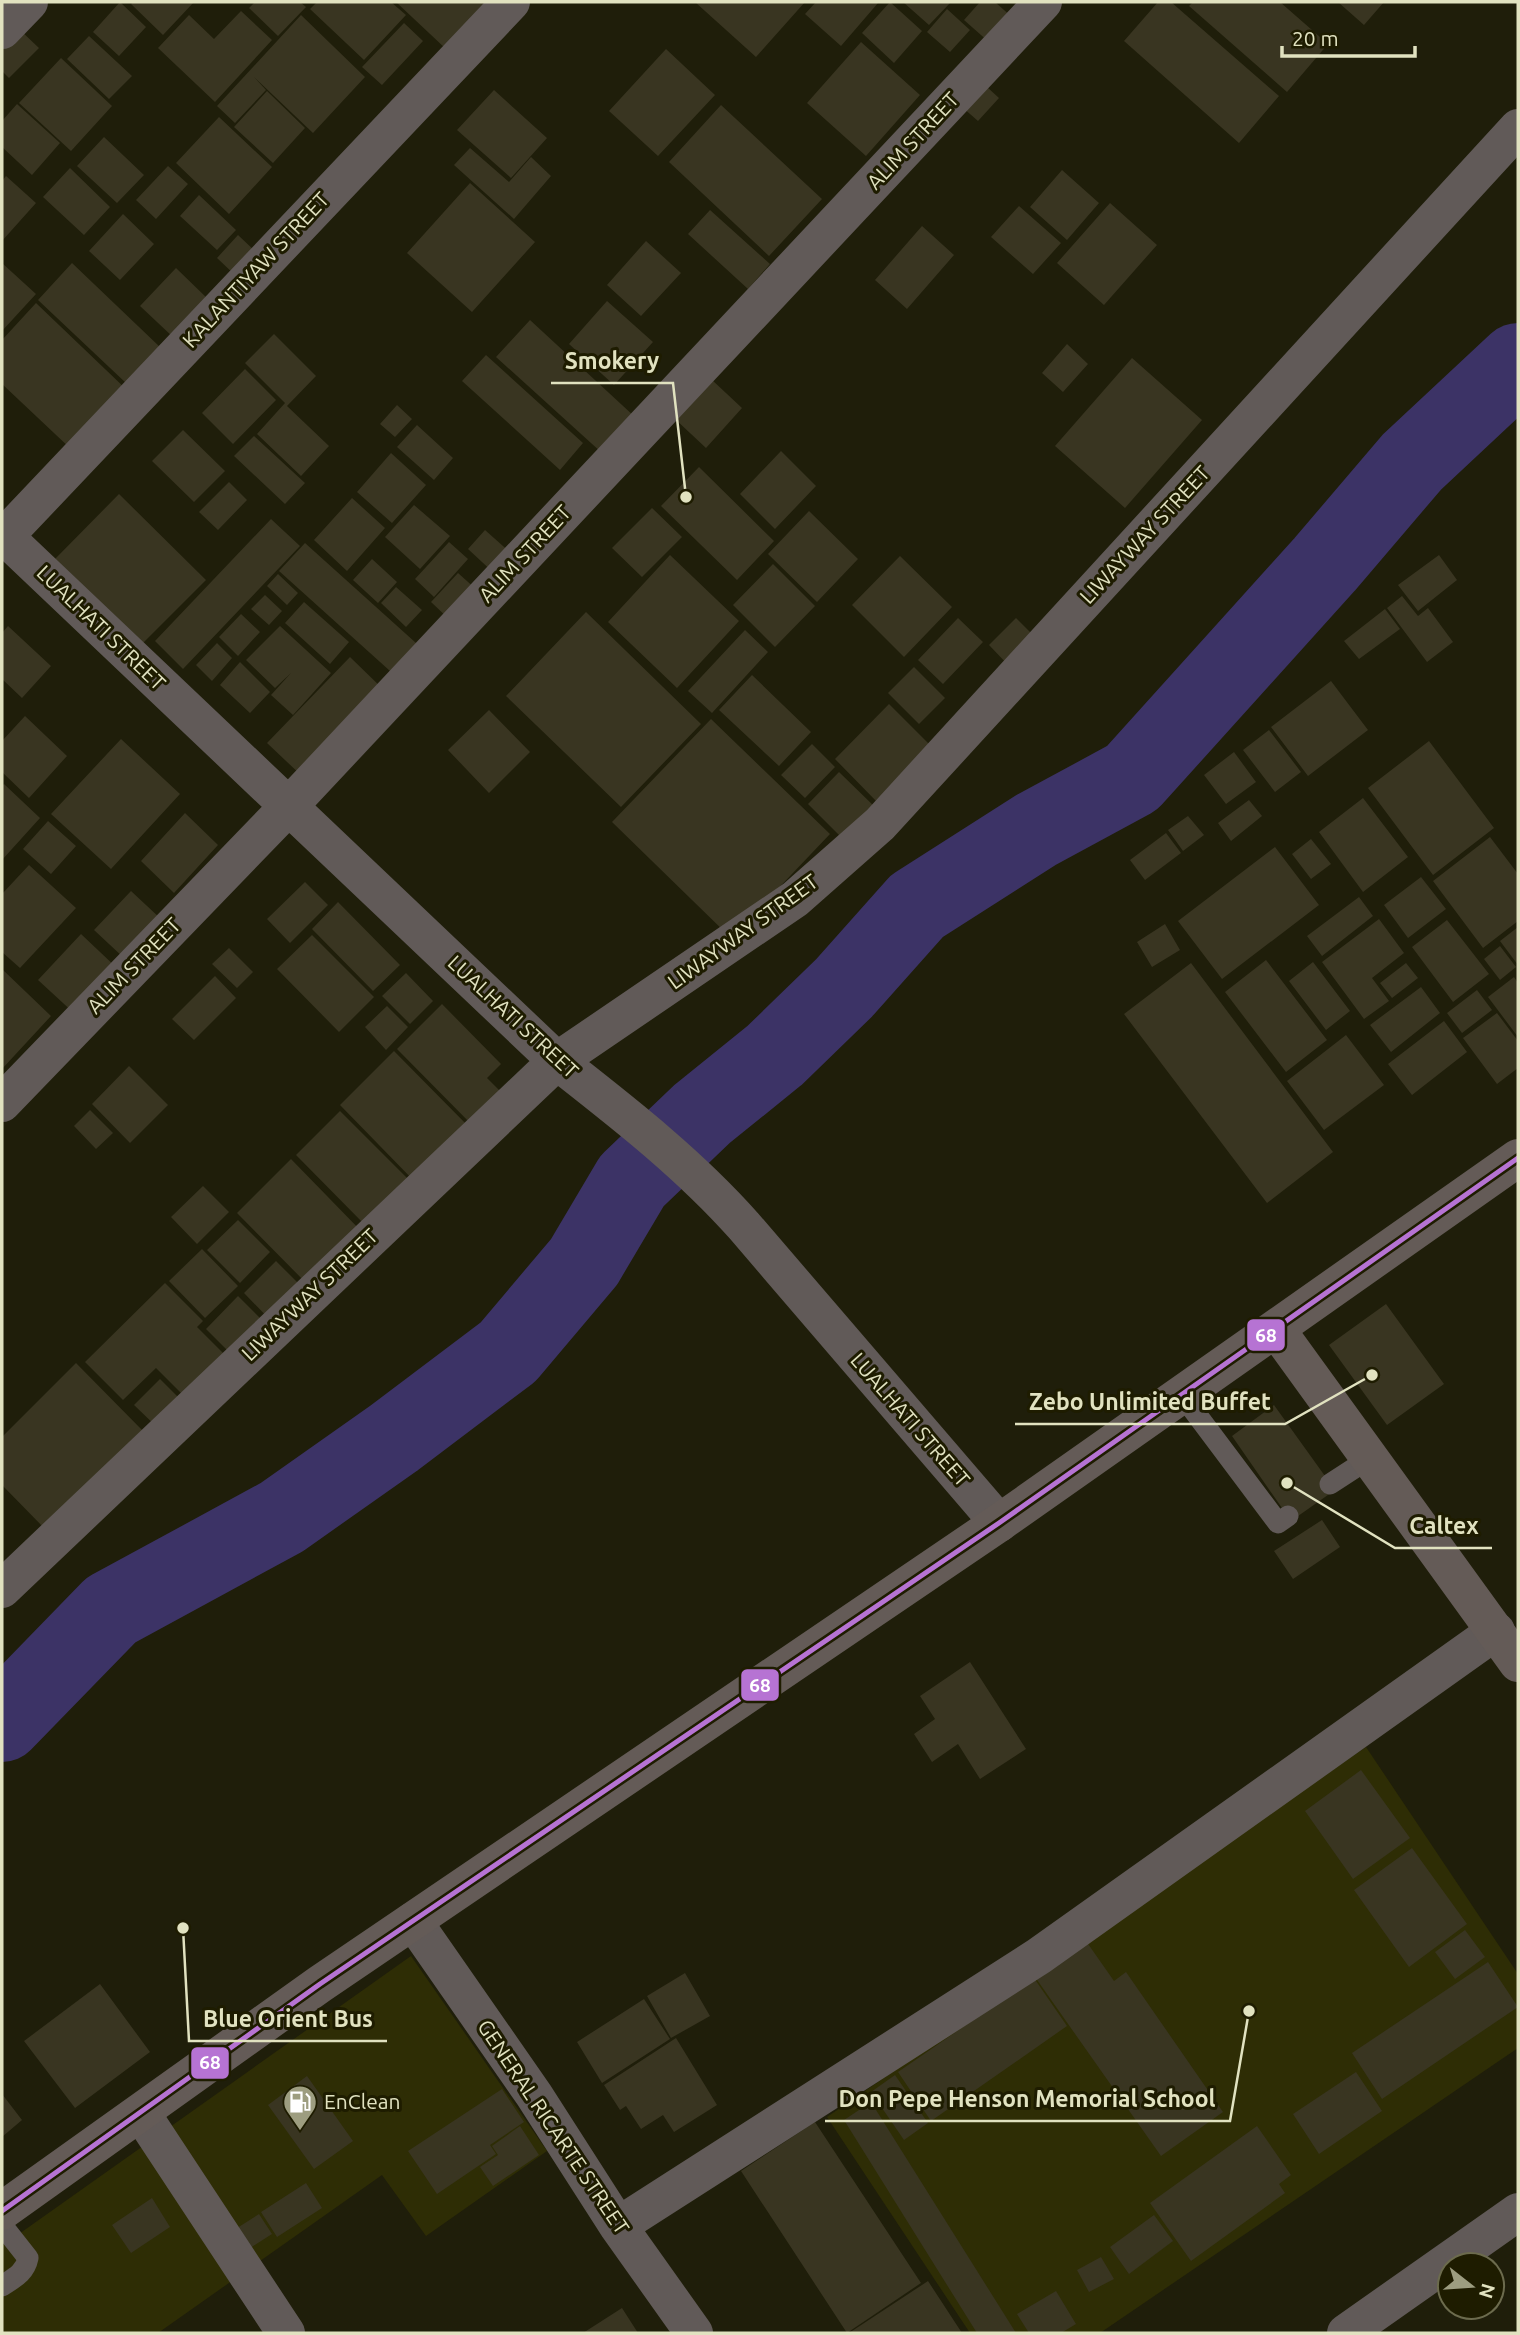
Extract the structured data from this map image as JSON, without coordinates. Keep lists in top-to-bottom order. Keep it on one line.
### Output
{"streets":{"street":["ALIM STREET","KALANTIYAW STREET","LIWAYWAY STREET","LUALHATI STREET","GENERAL RICARTE STREET"]},"crossings":[["ALIM STREET","LUALHATI STREET"],["KALANTIYAW STREET","LUALHATI STREET"],["LIWAYWAY STREET","LUALHATI STREET"]],"places":{"other":["Smokery","Zebo Unlimited Buffet","Caltex","Blue Orient Bus","Don Pepe Henson Memorial School"],"fuel station":["EnClean"]},"lines":["transit line 68"],"scale_bar":"20 m","north":"right"}
